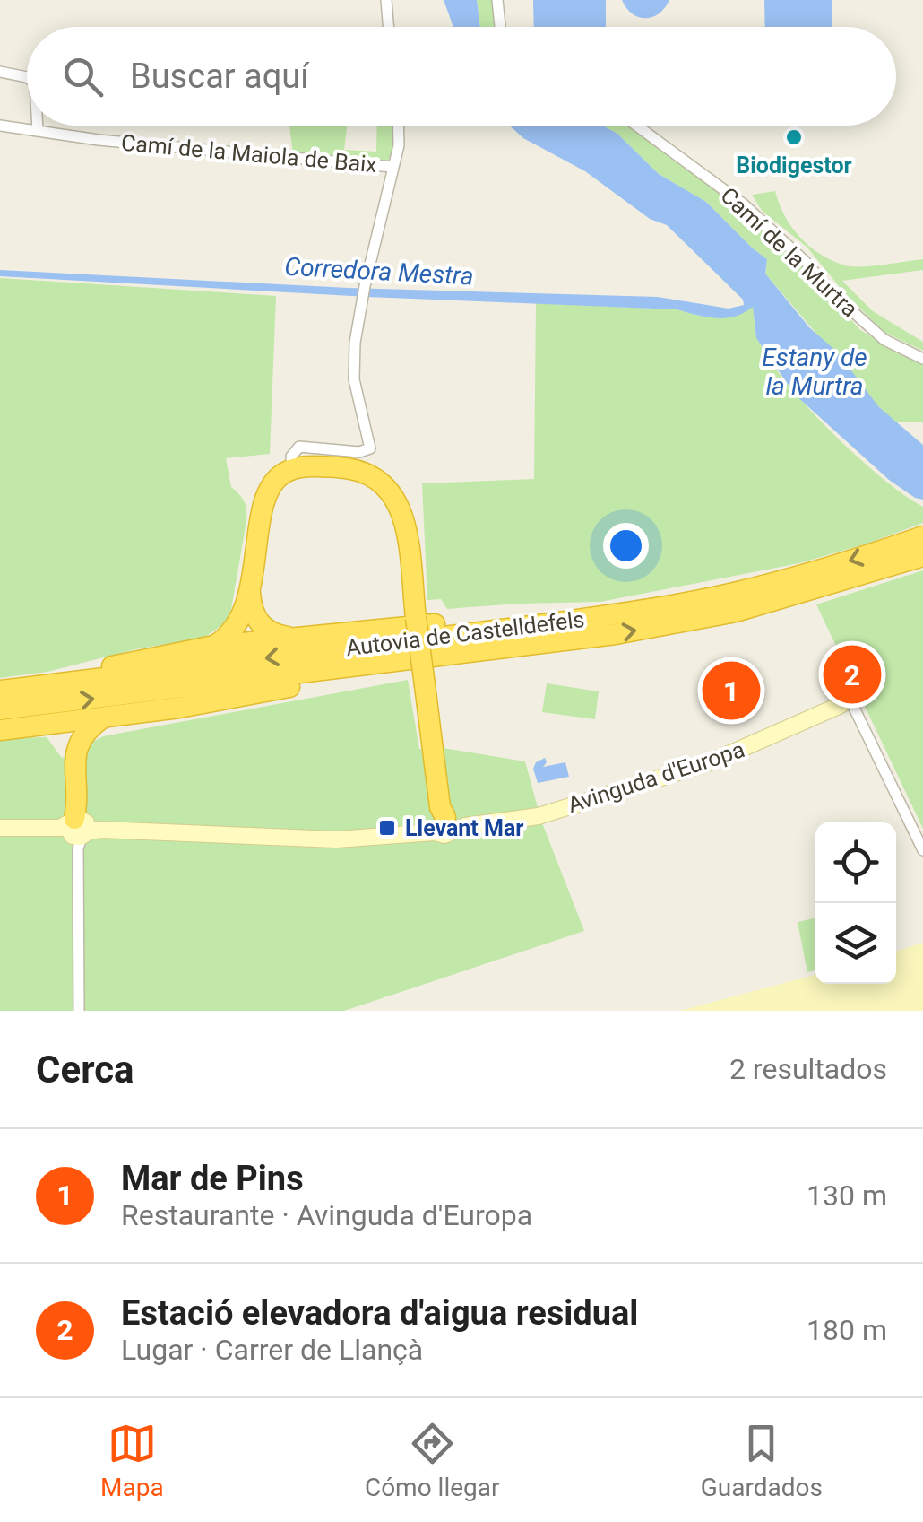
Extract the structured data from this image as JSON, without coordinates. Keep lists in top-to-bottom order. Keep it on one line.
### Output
{"streets":{"highway":["Autovia de Castelldefels"],"street":["Camí de la Maiola de Baix","Camí de la Murtra","Avinguda d'Europa"]},"water":["Corredora Mestra","Estany de la Murtra"],"places":{"other":["Biodigestor"],"transit":["Llevant Mar"]},"page":{"search":"Buscar aquí","pins":["2","1"],"heading":["Cerca","2 resultados"],"list":[{"mark":"1","name":"Mar de Pins","note":"Restaurante · Avinguda d'Europa","value":"130 m"},{"mark":"2","name":"Estació elevadora d'aigua residual","note":"Lugar · Carrer de Llançà","value":"180 m"}],"nav":["Mapa","Cómo llegar","Guardados"]}}
